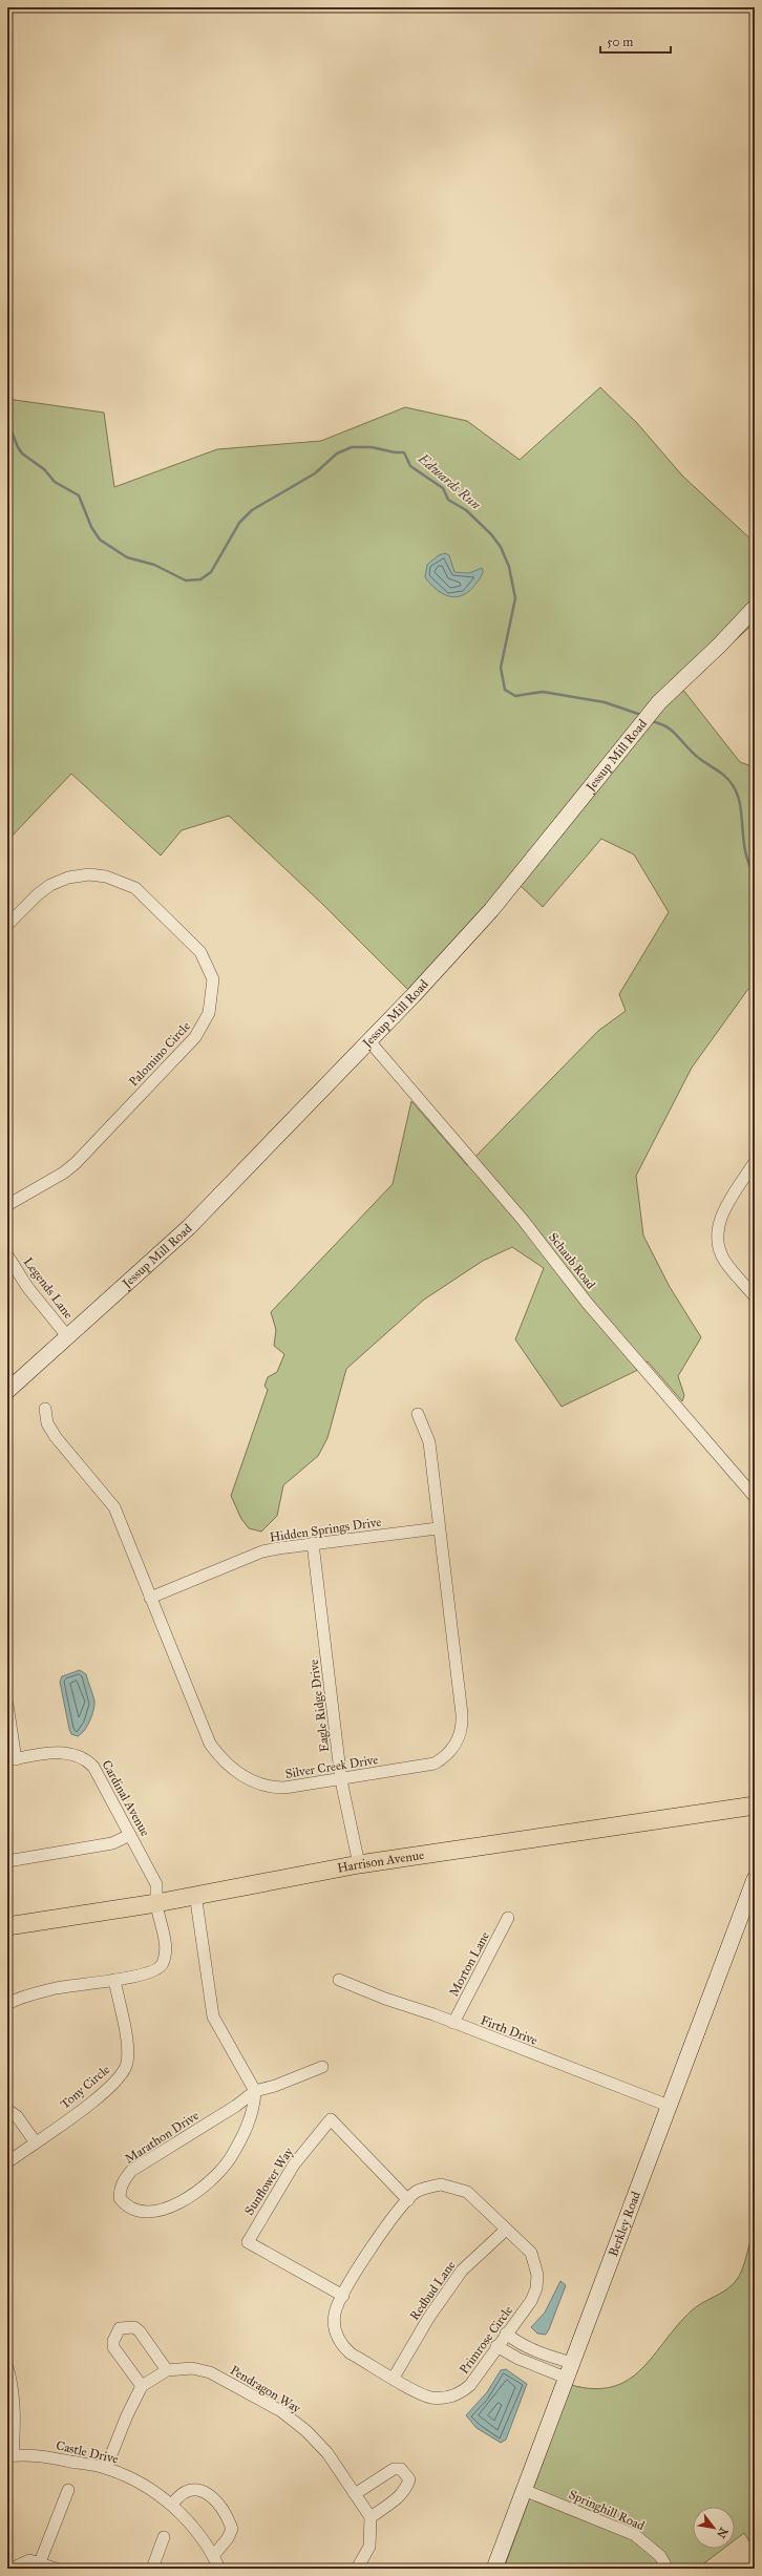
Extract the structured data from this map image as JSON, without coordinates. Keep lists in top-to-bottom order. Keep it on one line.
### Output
{"streets":{"main road":["Harrison Avenue"],"street":["Jessup Mill Road","Palomino Circle","Schaub Road","Legends Lane","Hidden Springs Drive","Eagle Ridge Drive","Silver Creek Drive","Cardinal Avenue","Morton Lane","Firth Drive","Tony Circle","Marathon Drive","Sunflower Way","Berkley Road","Redbud Lane","Primrose Circle","Pendragon Way","Castle Drive","Springhill Road"]},"crossings":[["Jessup Mill Road","Schaub Road"],["Jessup Mill Road","Legends Lane"],["Hidden Springs Drive","Eagle Ridge Drive"],["Hidden Springs Drive","Silver Creek Drive"],["Eagle Ridge Drive","Silver Creek Drive"],["Eagle Ridge Drive","Harrison Avenue"],["Cardinal Avenue","Harrison Avenue"],["Morton Lane","Firth Drive"],["Firth Drive","Berkley Road"],["Sunflower Way","Primrose Circle"],["Berkley Road","Springhill Road"],["Redbud Lane","Primrose Circle"]],"water":["Edwards Run"],"scale_bar":"50 m","north":"bottom right"}
